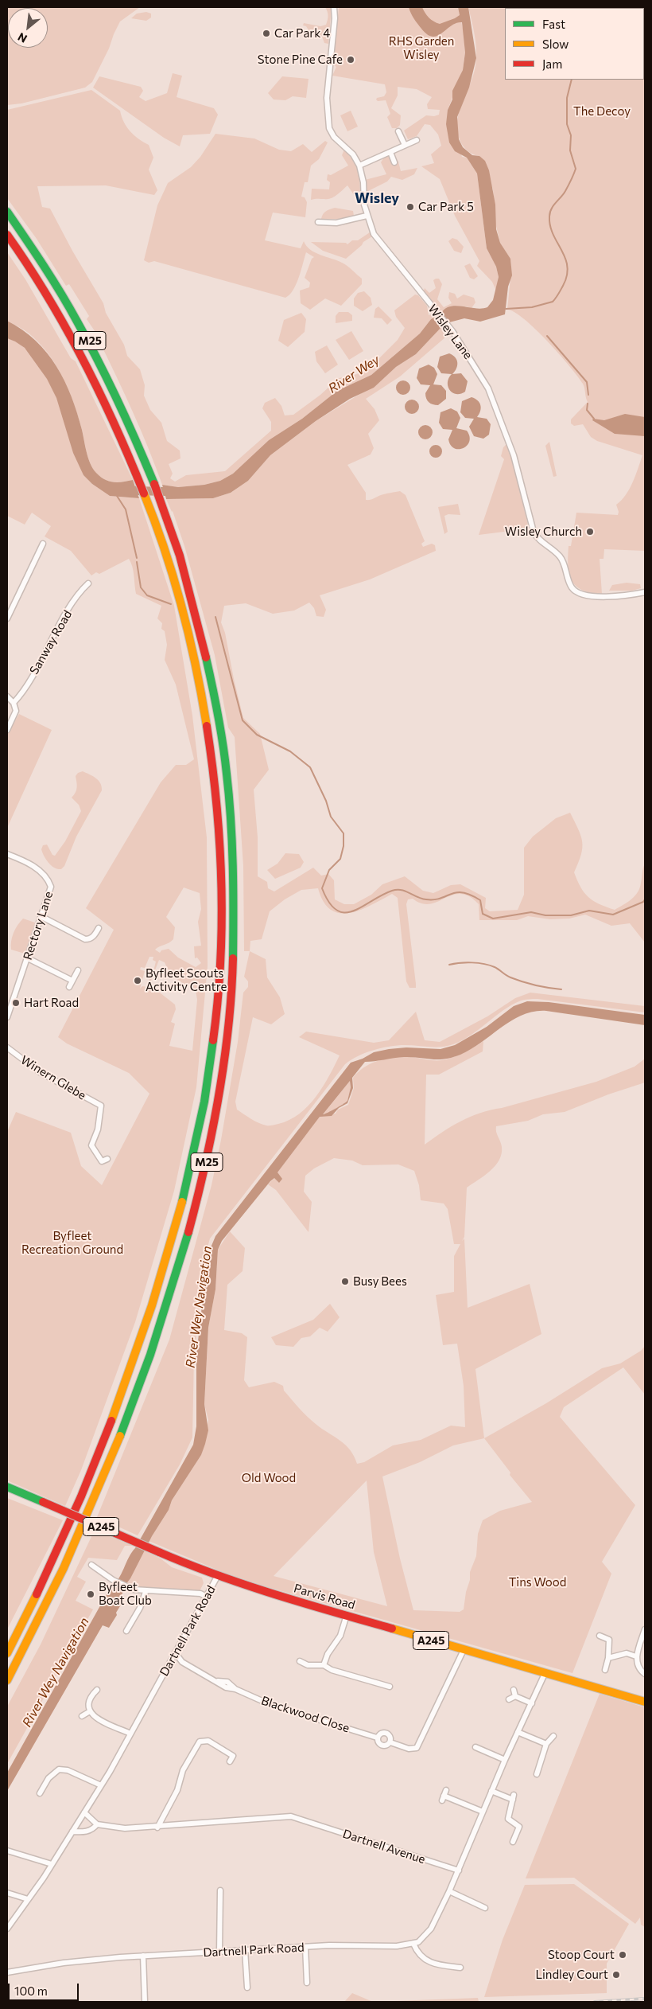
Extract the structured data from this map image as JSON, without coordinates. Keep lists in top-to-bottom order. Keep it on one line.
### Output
{"streets":{"main road":["M25","A245","Parvis Road"],"street":["Wisley Lane","Sanway Road","Rectory Lane","Winern Glebe","Dartnell Park Road","Blackwood Close","Dartnell Avenue"]},"crossings":[["Parvis Road","Dartnell Park Road"],["Parvis Road","Blackwood Close"],["Dartnell Park Road","Blackwood Close"]],"districts":["Wisley"],"water":["River Wey","River Wey Navigation"],"parks":["RHS Garden Wisley","The Decoy","Byfleet Recreation Ground","Old Wood","Tins Wood"],"places":["Car Park 4","Stone Pine Cafe","Car Park 5","Wisley Church","Byfleet Scouts Activity Centre","Hart Road","Busy Bees","Byfleet Boat Club","Stoop Court","Lindley Court"],"legend":["Fast","Slow","Jam"],"scale_bar":"100 m","north":"bottom left"}
